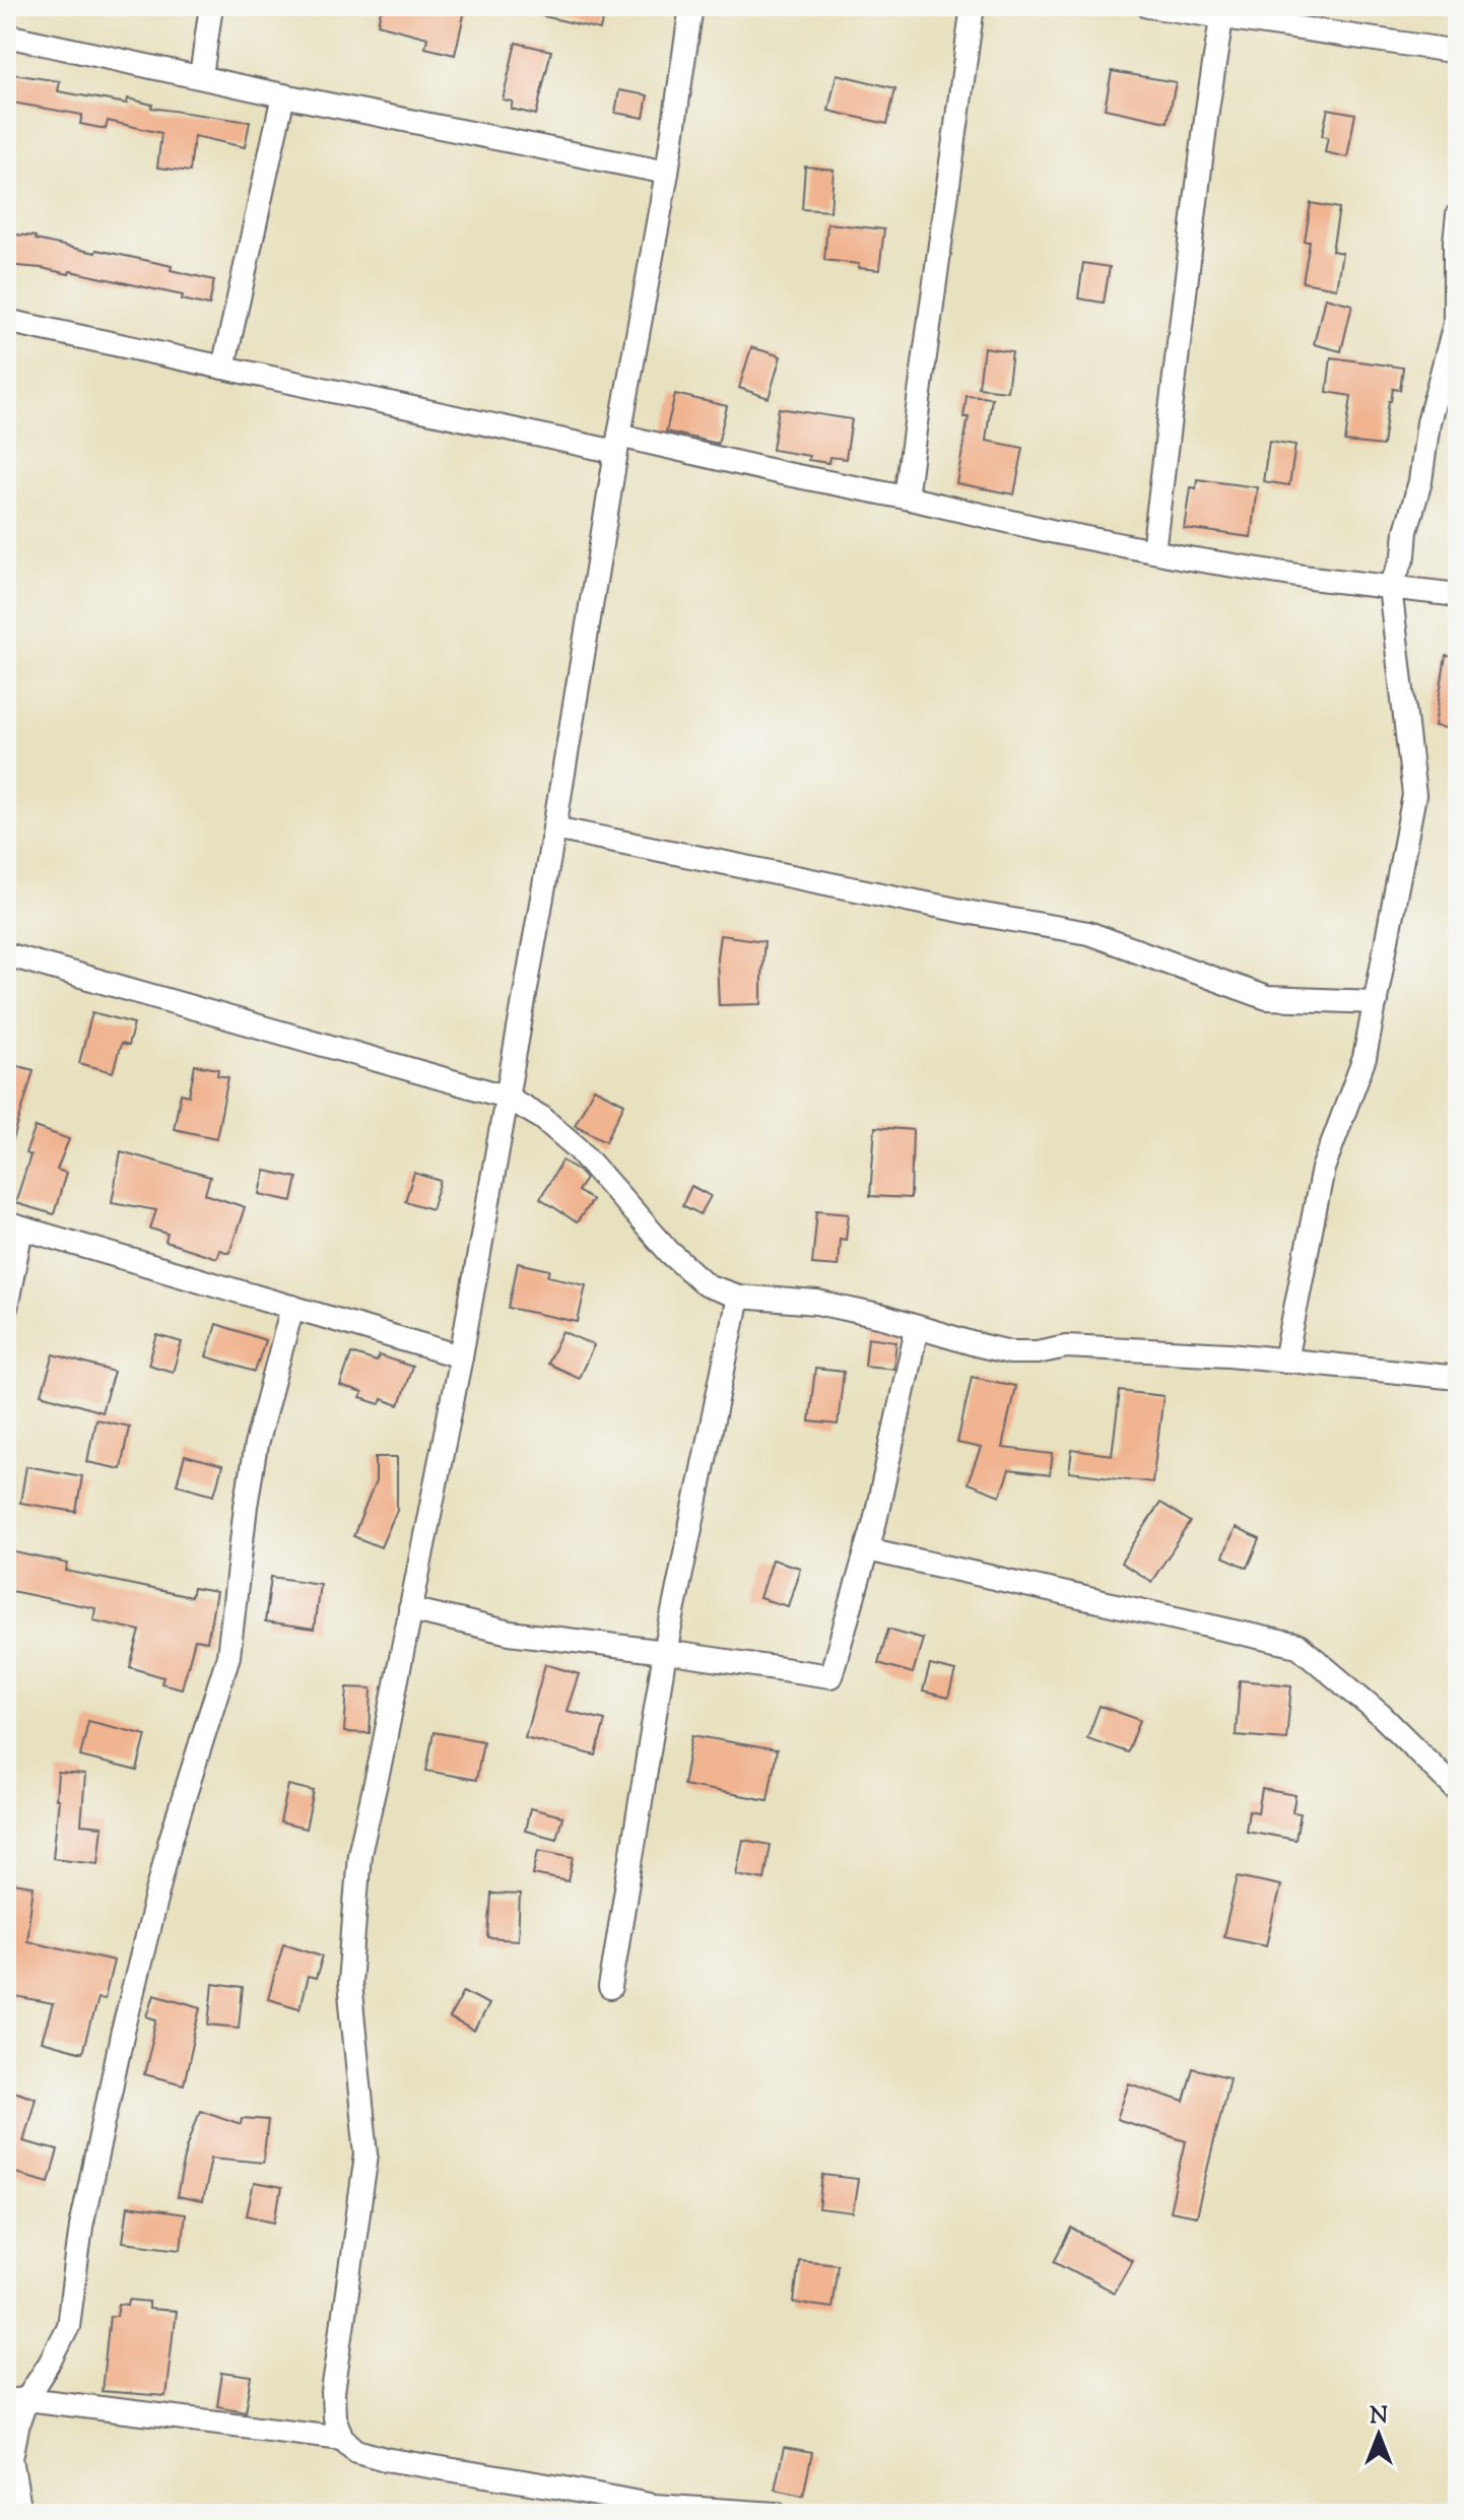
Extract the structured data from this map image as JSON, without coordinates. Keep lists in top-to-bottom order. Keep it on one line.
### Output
{"north":"top"}
